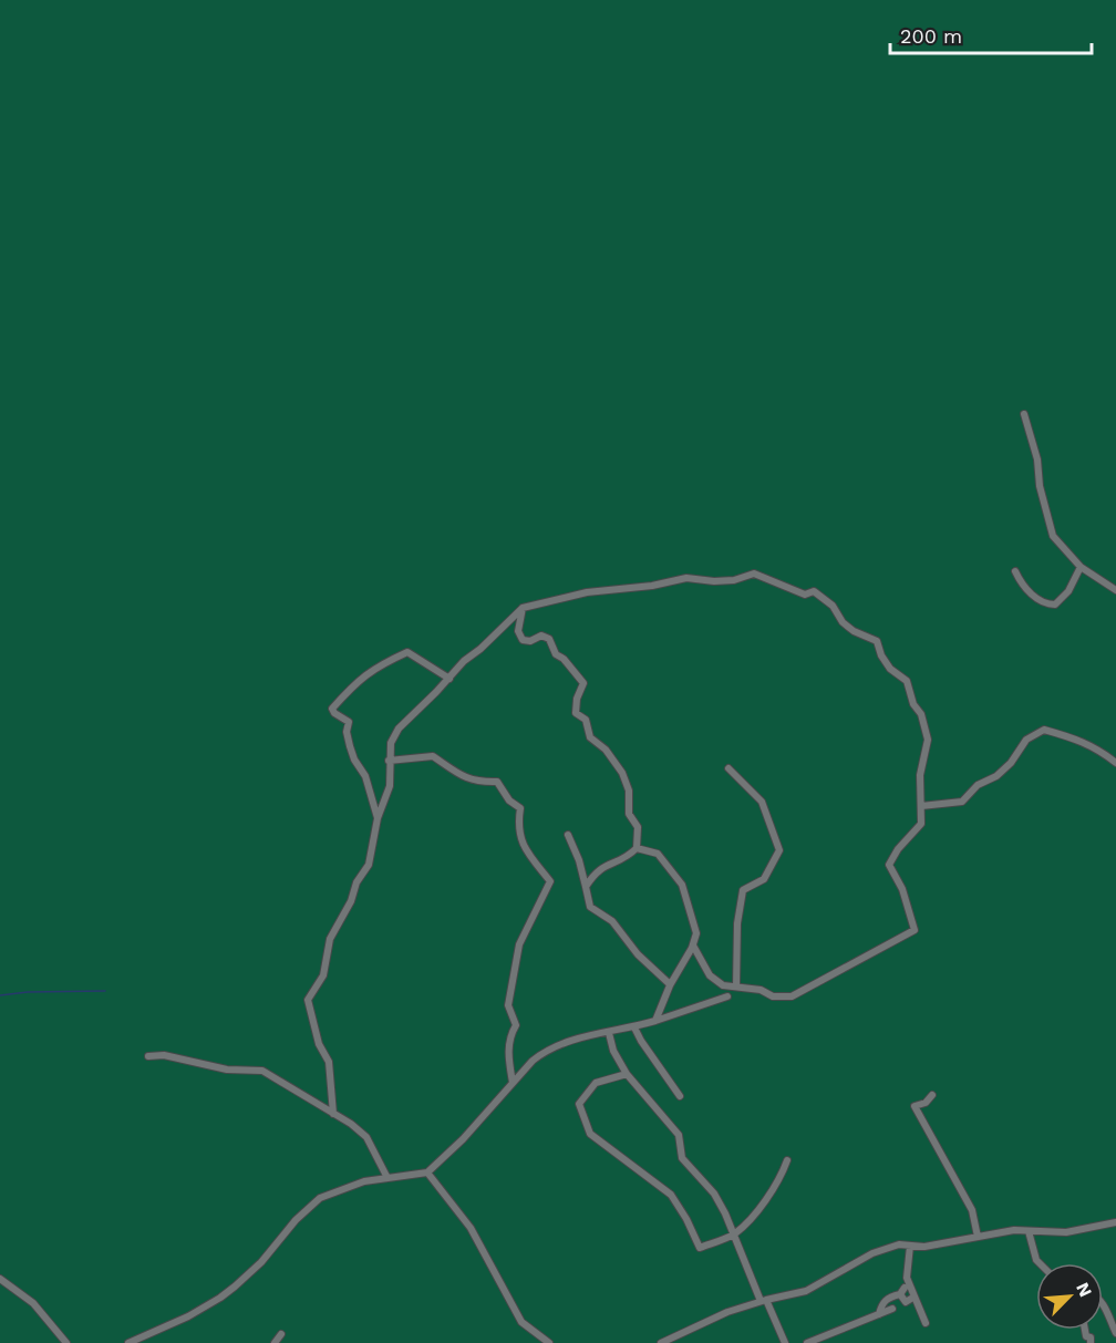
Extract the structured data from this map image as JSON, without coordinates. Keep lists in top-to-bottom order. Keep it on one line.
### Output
{"scale_bar":"200 m","north":"top right"}
